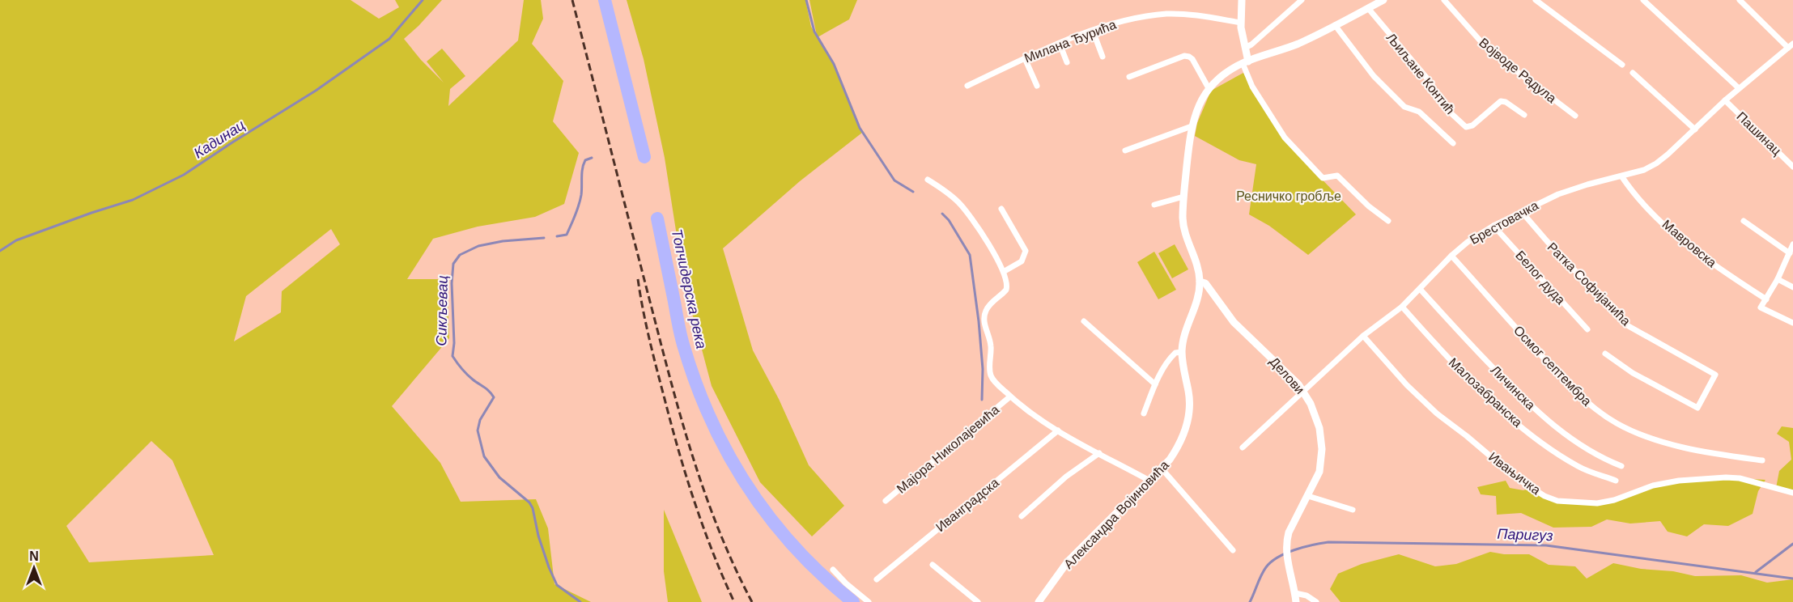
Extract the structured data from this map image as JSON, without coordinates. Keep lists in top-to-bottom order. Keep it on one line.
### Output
{"streets":{"street":["Милана Ђурића","Војводе Радула","Љиљане Контић","Пашинац","Брестовачка","Мавровска","Белог дуда","Ратка Софијанића","Осмог септембра","Делови","Личинска","Малозабранска","Мајора Николајевића","Ивањичка","Иванградска","Александра Војиновића"]},"crossings":[["Пашинац","Брестовачка"],["Брестовачка","Мавровска"],["Брестовачка","Белог дуда"],["Брестовачка","Ратка Софијанића"],["Брестовачка","Осмог септембра"],["Брестовачка","Делови"],["Брестовачка","Личинска"],["Брестовачка","Малозабранска"],["Брестовачка","Ивањичка"],["Делови","Александра Војиновића"]],"water":["Кадинац","Топчидерска река","Сикљевац","Паригуз"],"parks":["Ресничко гробље"],"north":"top"}
